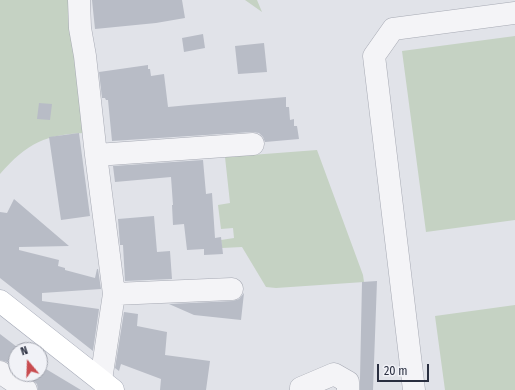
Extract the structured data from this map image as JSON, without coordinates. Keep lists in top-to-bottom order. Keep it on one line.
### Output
{"scale_bar":"20 m","north":"top"}
